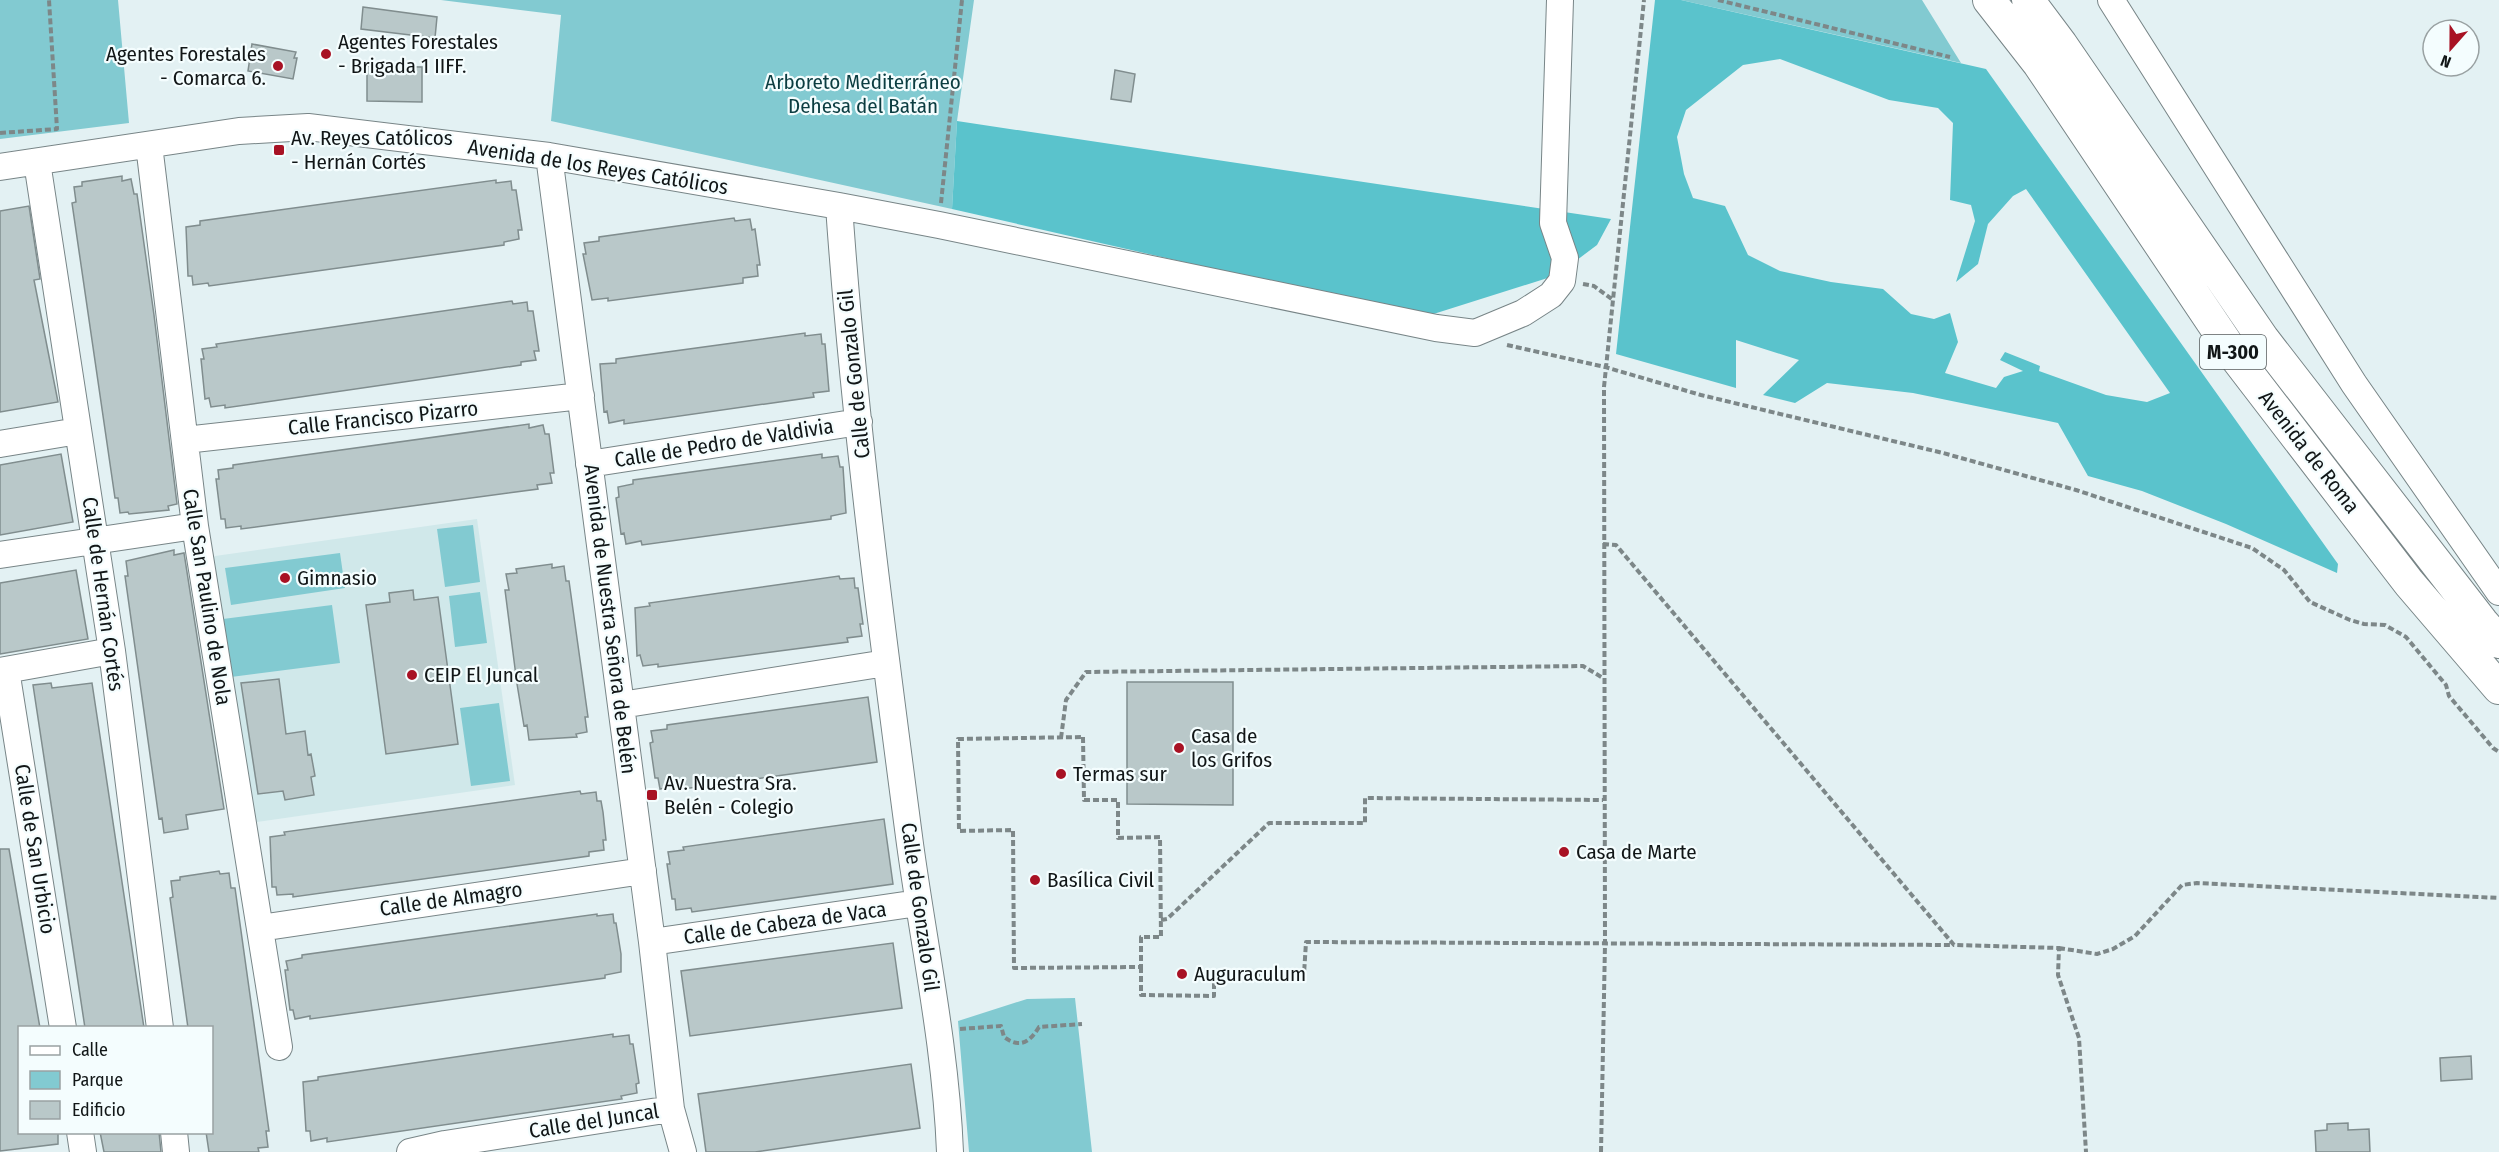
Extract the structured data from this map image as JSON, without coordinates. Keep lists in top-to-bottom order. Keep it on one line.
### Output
{"streets":{"main road":["M-300","Avenida de Roma"],"street":["Avenida de los Reyes Católicos","Calle de Gonzalo Gil","Calle Francisco Pizarro","Calle de Pedro de Valdivia","Calle de Hernán Cortés","Calle San Paulino de Nola","Avenida de Nuestra Señora de Belén","Calle de San Urbicio","Calle de Almagro","Calle de Cabeza de Vaca","Calle del Juncal"]},"crossings":[["Avenida de los Reyes Católicos","Calle de Gonzalo Gil"],["Avenida de los Reyes Católicos","Calle de Hernán Cortés"],["Avenida de los Reyes Católicos","Calle San Paulino de Nola"],["Avenida de los Reyes Católicos","Avenida de Nuestra Señora de Belén"],["Calle de Gonzalo Gil","Calle de Pedro de Valdivia"],["Calle de Gonzalo Gil","Calle de Cabeza de Vaca"],["Calle Francisco Pizarro","Calle San Paulino de Nola"],["Calle Francisco Pizarro","Avenida de Nuestra Señora de Belén"],["Calle de Pedro de Valdivia","Avenida de Nuestra Señora de Belén"],["Calle San Paulino de Nola","Calle de Almagro"],["Avenida de Nuestra Señora de Belén","Calle de Almagro"],["Avenida de Nuestra Señora de Belén","Calle de Cabeza de Vaca"],["Avenida de Nuestra Señora de Belén","Calle del Juncal"]],"parks":["Arboreto Mediterráneo Dehesa del Batán"],"places":{"other":["Agentes Forestales - Brigada 1 IIFF.","Agentes Forestales - Comarca 6.","Gimnasio","CEIP El Juncal","Casa de los Grifos","Termas sur","Casa de Marte","Basílica Civil","Auguraculum"],"transit":["Av. Reyes Católicos - Hernán Cortés","Av. Nuestra Sra. Belén - Colegio"]},"legend":["Calle","Parque","Edificio"],"north":"bottom"}
